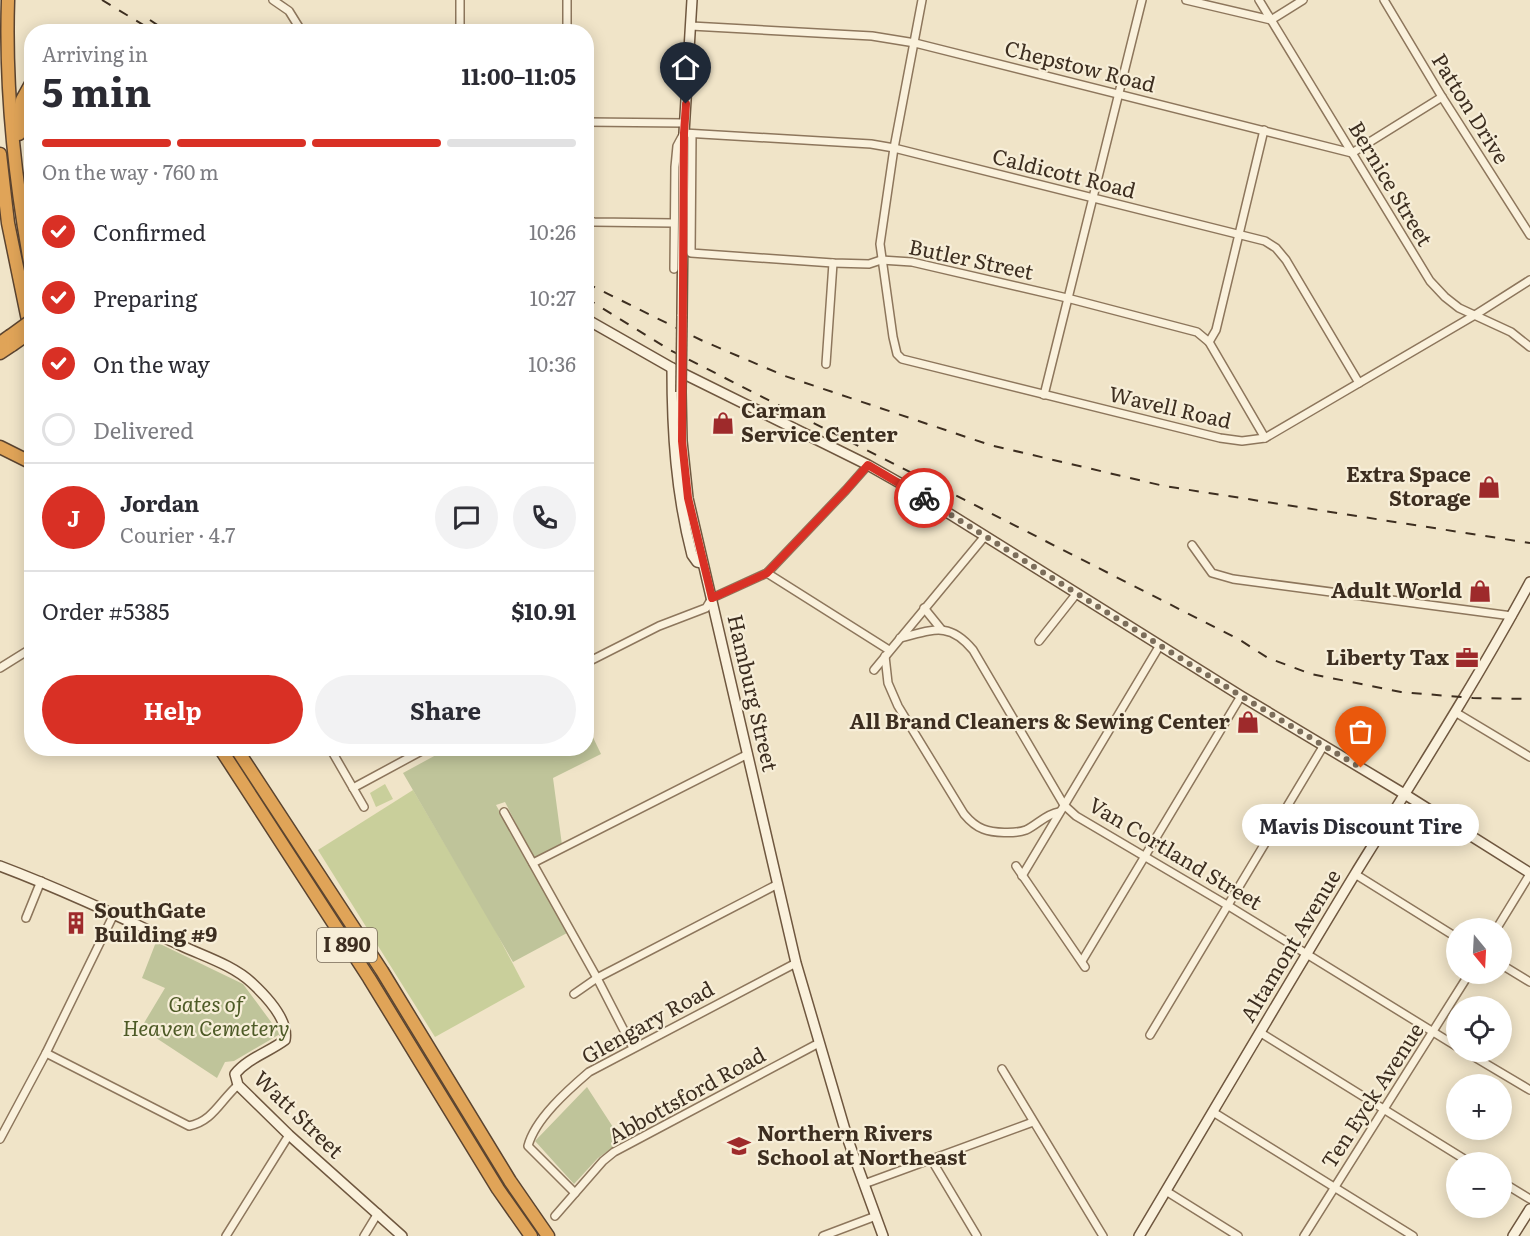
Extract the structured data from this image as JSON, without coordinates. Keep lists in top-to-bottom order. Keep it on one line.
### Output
{"streets":{"highway":["I 890"],"main road":["Hamburg Street","Altamont Avenue","Watt Street"],"street":["Chepstow Road","Patton Drive","Caldicott Road","Bernice Street","Butler Street","Wavell Road","Van Cortland Street","Glengary Road","Abbottsford Road","Ten Eyck Avenue"]},"crossings":[["Chepstow Road","Bernice Street"],["Chepstow Road","Hamburg Street"],["Caldicott Road","Butler Street"],["Caldicott Road","Wavell Road"],["Caldicott Road","Hamburg Street"],["Bernice Street","Wavell Road"],["Butler Street","Wavell Road"],["Butler Street","Hamburg Street"],["Hamburg Street","Glengary Road"],["Hamburg Street","Abbottsford Road"],["Van Cortland Street","Altamont Avenue"],["Van Cortland Street","Ten Eyck Avenue"],["Glengary Road","Abbottsford Road"]],"parks":["Gates of Heaven Cemetery"],"places":{"shop":["Carman Service Center","Extra Space Storage","Adult World","All Brand Cleaners & Sewing Center"],"office":["Liberty Tax"],"other":["Mavis Discount Tire"],"building":["SouthGate Building #9"],"school or university":["Northern Rivers School at Northeast"]},"north":"bottom","page":{"heading":["5 min","Arriving in","11:00–11:05"],"panel":["Jordan","Courier · 4.7","Order #5385","$10.91"],"bar":"On the way · 760 m","list":[["Confirmed","10:26"],["Preparing","10:27"],["On the way","10:36"],"Delivered"],"round":"J","buttons":["Help","Share"],"bubble":"Mavis Discount Tire","map_buttons":["+","−"]}}
